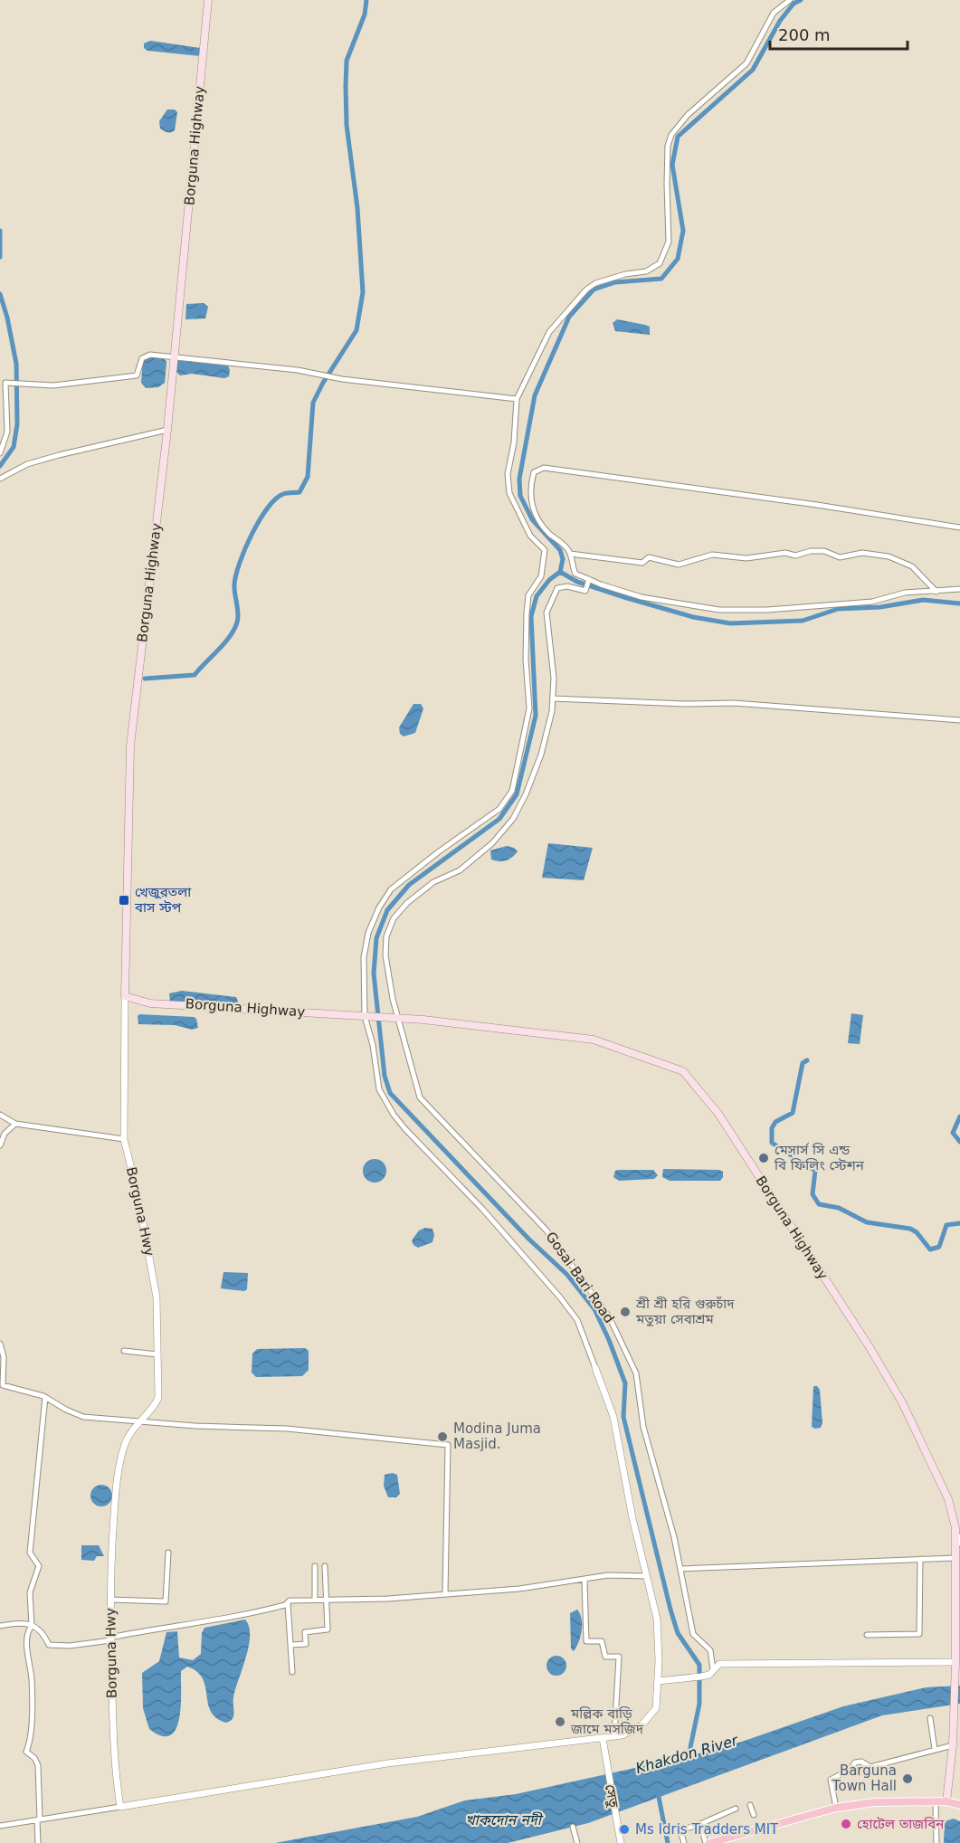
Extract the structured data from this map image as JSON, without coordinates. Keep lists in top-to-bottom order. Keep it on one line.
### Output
{"streets":{"main road":["Borguna Highway"],"street":["Borguna Hwy","Gosai Bari Road","সেতু"]},"crossings":[["Borguna Highway","Borguna Hwy"],["Borguna Highway","Gosai Bari Road"]],"water":["Khakdon River","খাকদোন নদী"],"places":{"transit":["খেজুরতলা বাস স্টপ"],"other":["মেসার্স সি এন্ড বি ফিলিং স্টেশন","শ্রী শ্রী হরি গুরুচাঁদ মতুয়া সেবাশ্রম","Modina Juma Masjid.","মল্লিক বাড়ি জামে মসজিদ","Barguna Town Hall","হোটেল তাজবিন","Ms Idris Tradders MIT"]},"scale_bar":"200 m"}
